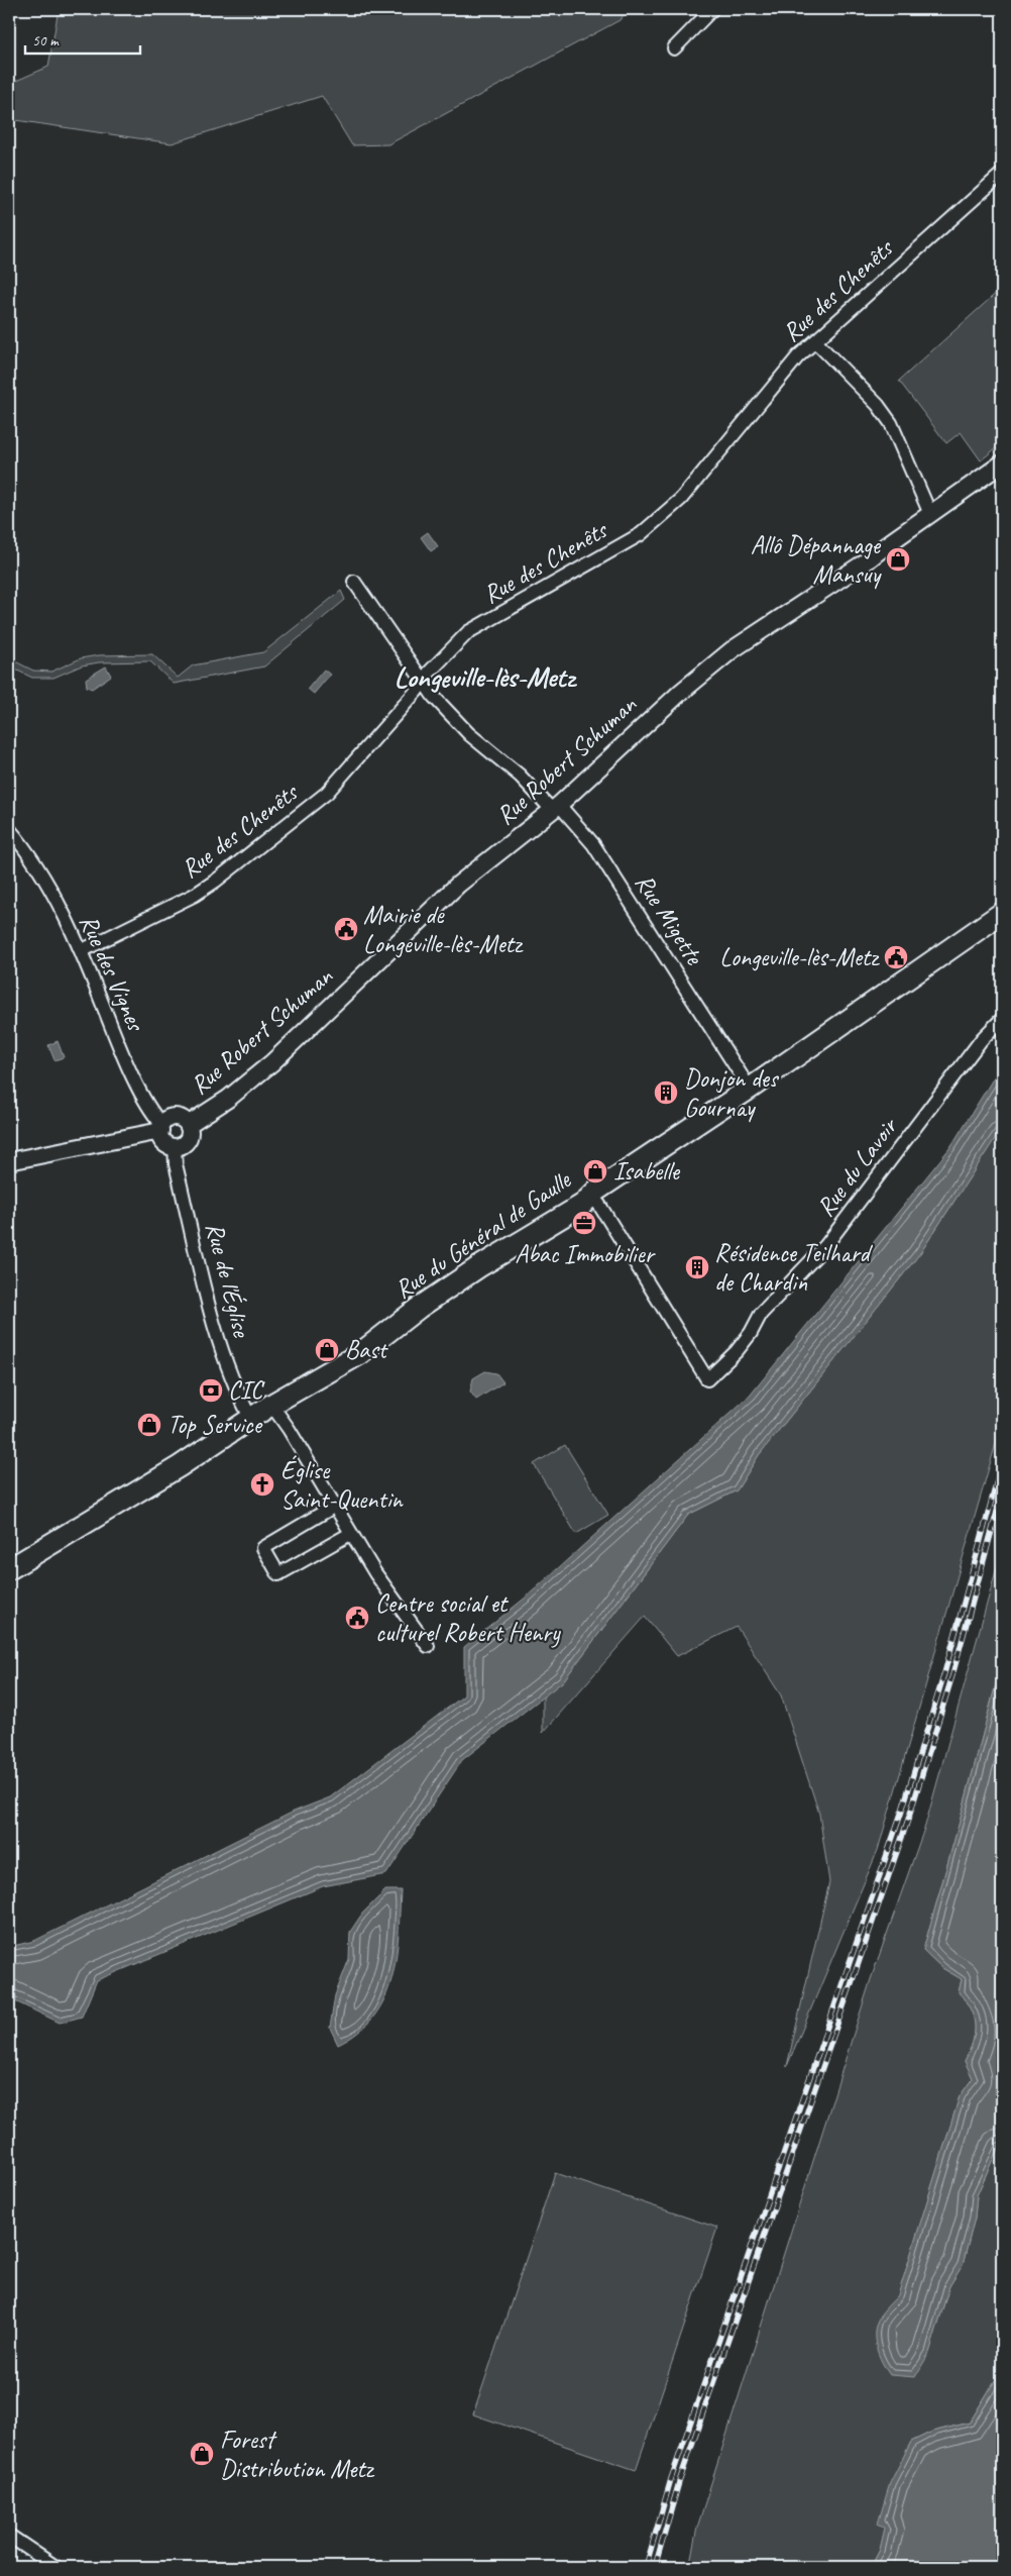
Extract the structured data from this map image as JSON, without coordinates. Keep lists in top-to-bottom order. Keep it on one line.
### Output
{"streets":{"main road":["Rue du Général de Gaulle"],"street":["Rue des Chenêts","Rue Robert Schuman","Rue Migette","Rue des Vignes","Rue du Lavoir","Rue de l'Église"]},"crossings":[["Rue des Chenêts","Rue Migette"],["Rue des Chenêts","Rue des Vignes"],["Rue Robert Schuman","Rue Migette"],["Rue Robert Schuman","Rue des Vignes"],["Rue Robert Schuman","Rue de l'Église"],["Rue Migette","Rue du Général de Gaulle"],["Rue des Vignes","Rue de l'Église"],["Rue du Lavoir","Rue du Général de Gaulle"],["Rue du Général de Gaulle","Rue de l'Église"]],"districts":["Longeville-lès-Metz"],"places":{"shop":["Allô Dépannage Mansuy","Isabelle","Bast","Top Service","Forest Distribution Metz"],"public building":["Mairie de Longeville-lès-Metz","Longeville-lès-Metz","Centre social et culturel Robert Henry"],"building":["Donjon des Gournay","Résidence Teilhard de Chardin"],"office":["Abac Immobilier"],"bank":["CIC"],"church":["Église Saint-Quentin"]},"scale_bar":"50 m"}
